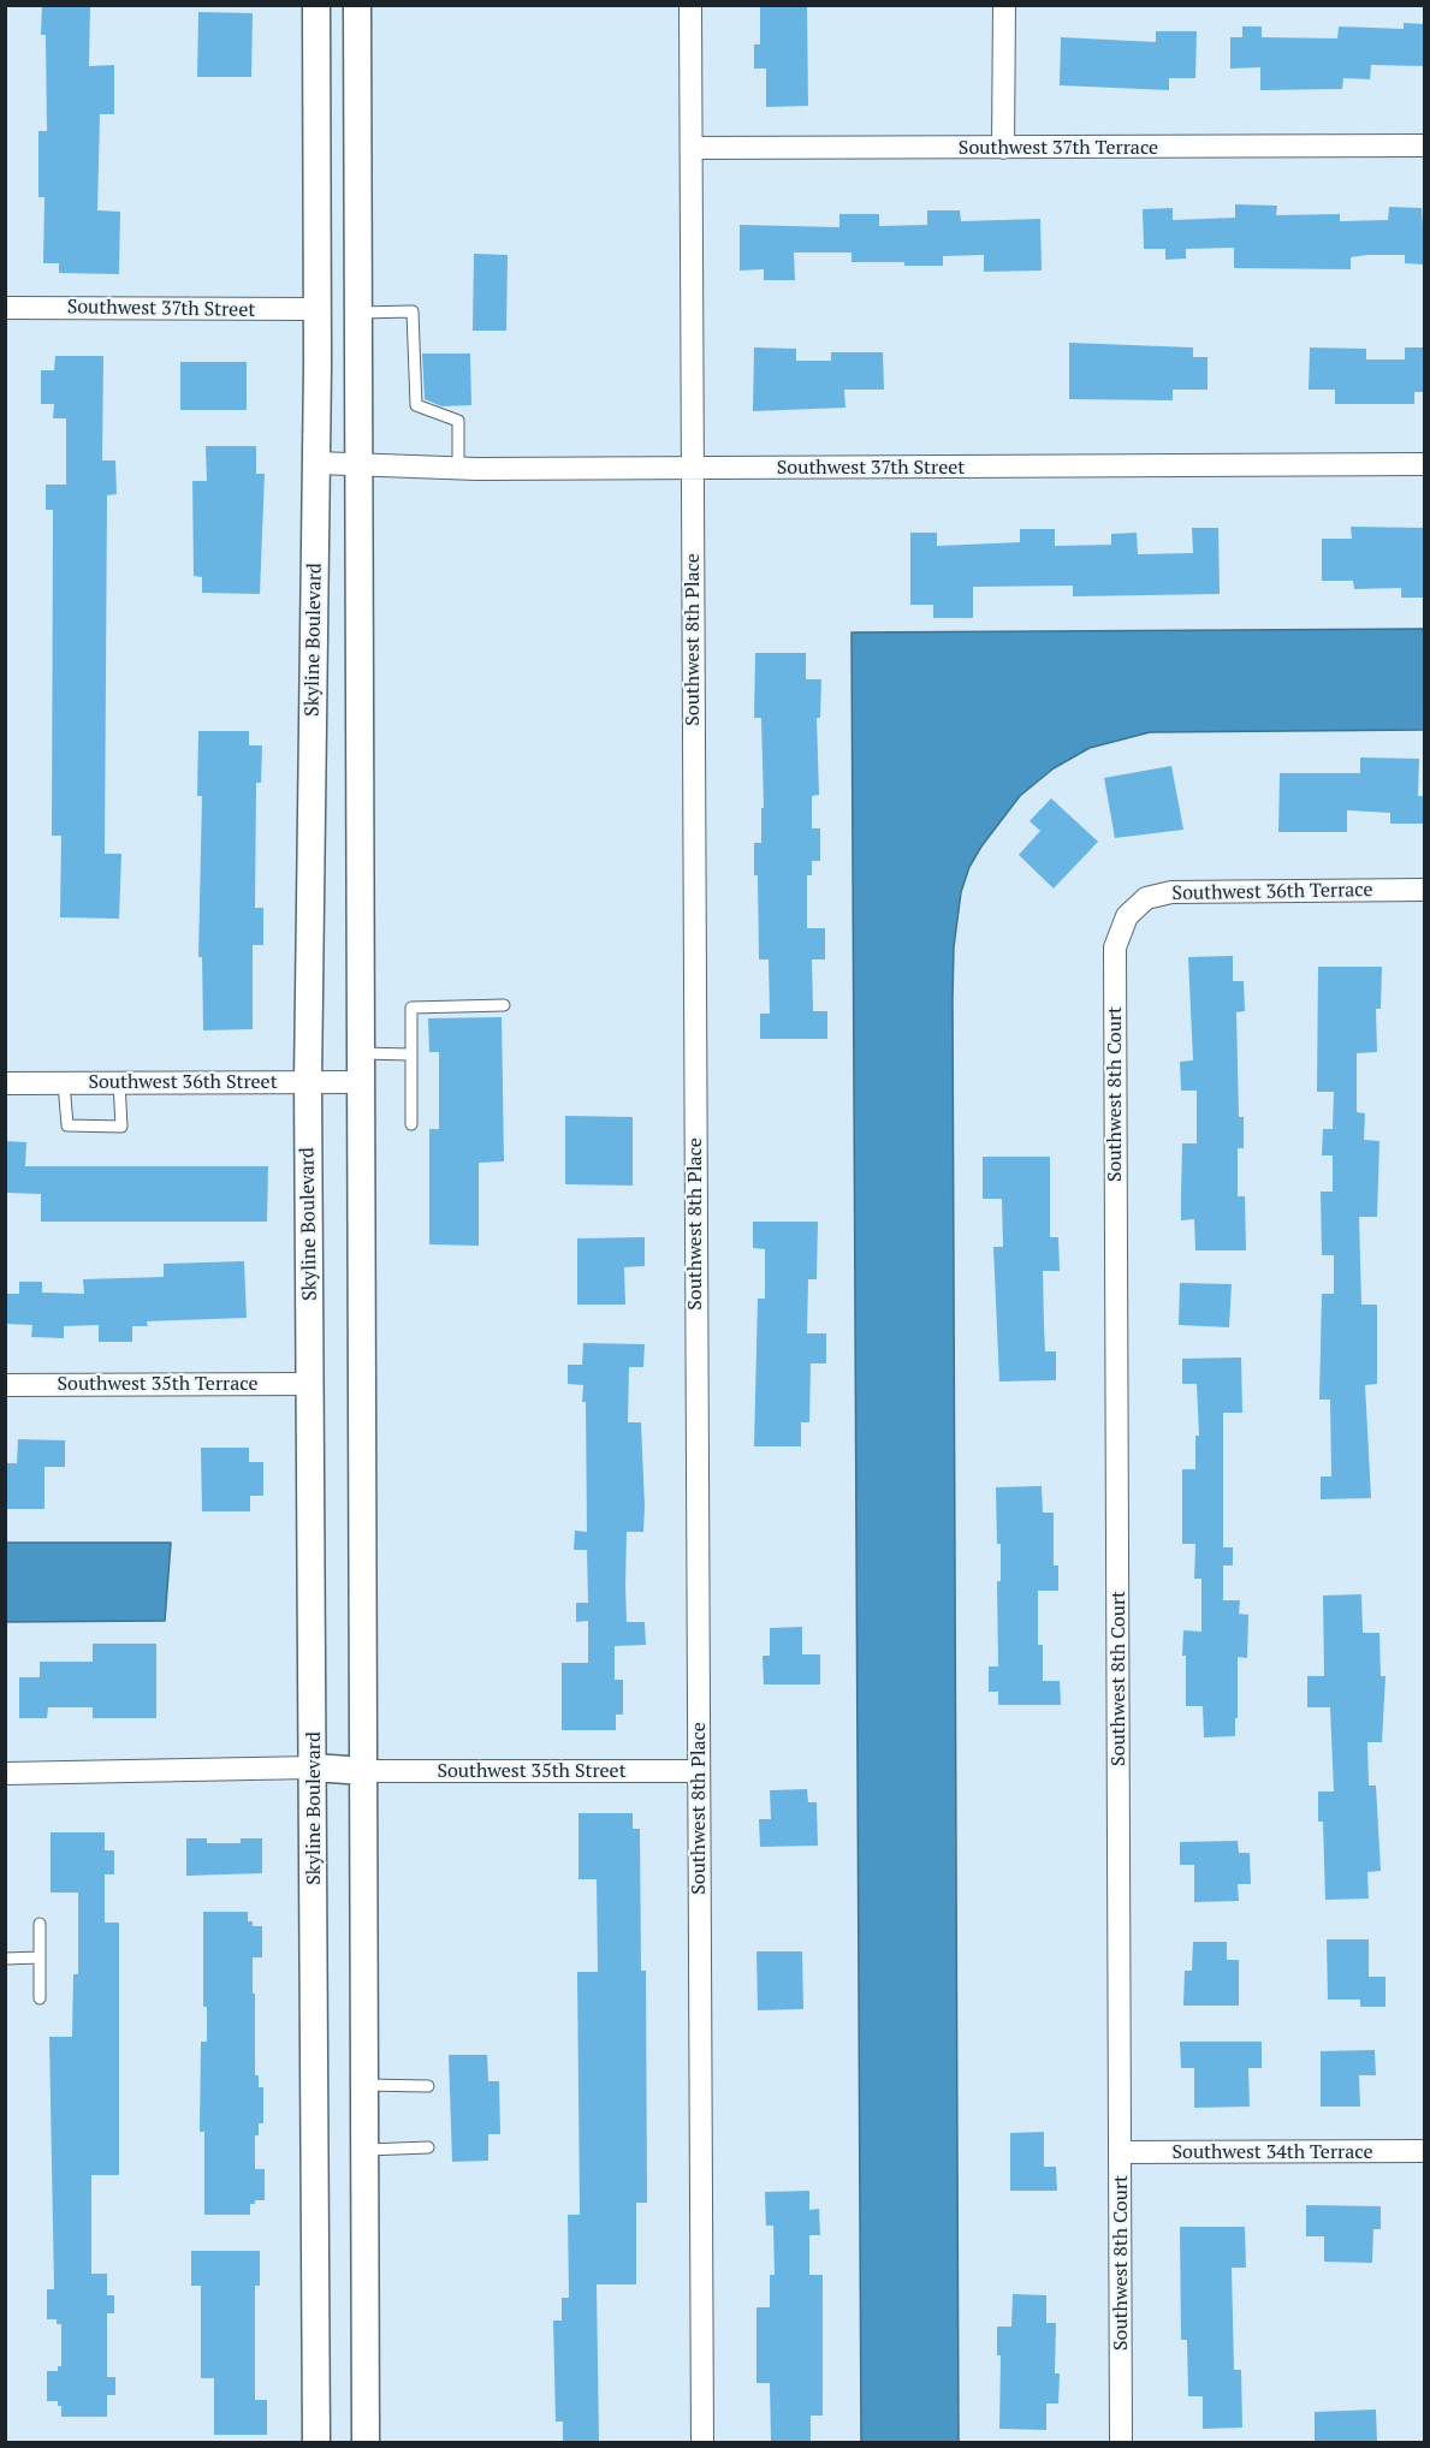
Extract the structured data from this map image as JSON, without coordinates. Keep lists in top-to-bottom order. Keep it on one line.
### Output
{"streets":{"street":["Southwest 37th Terrace","Southwest 37th Street","Skyline Boulevard","Southwest 8th Place","Southwest 36th Terrace","Southwest 36th Street","Southwest 8th Court","Southwest 35th Terrace","Southwest 35th Street","Southwest 34th Terrace"]},"crossings":[["Southwest 37th Terrace","Southwest 8th Place"],["Southwest 37th Street","Skyline Boulevard"],["Southwest 37th Street","Southwest 8th Place"],["Skyline Boulevard","Southwest 36th Street"],["Skyline Boulevard","Southwest 35th Terrace"],["Southwest 8th Place","Southwest 35th Street"],["Southwest 36th Terrace","Southwest 8th Court"],["Southwest 8th Court","Southwest 34th Terrace"]]}
